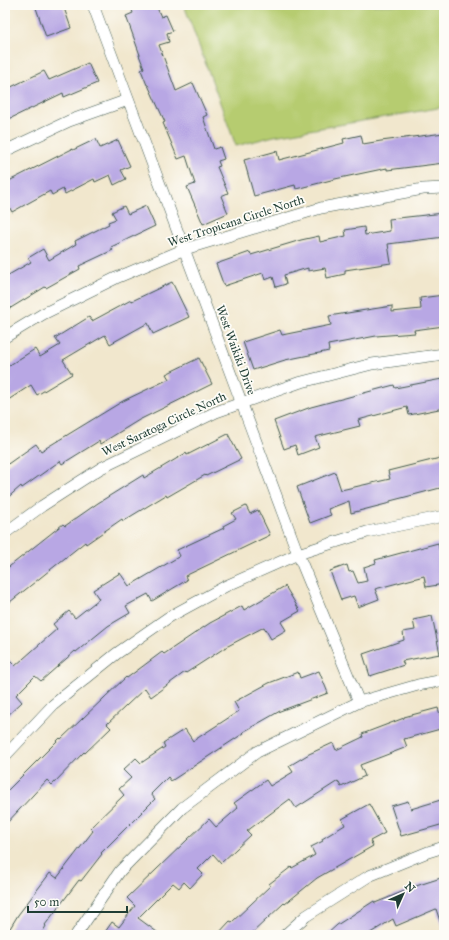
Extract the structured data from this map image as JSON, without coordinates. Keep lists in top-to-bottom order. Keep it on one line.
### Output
{"streets":{"street":["West Tropicana Circle North","West Waikiki Drive","West Saratoga Circle North"]},"crossings":[["West Tropicana Circle North","West Waikiki Drive"],["West Waikiki Drive","West Saratoga Circle North"]],"scale_bar":"50 m","north":"top right"}
